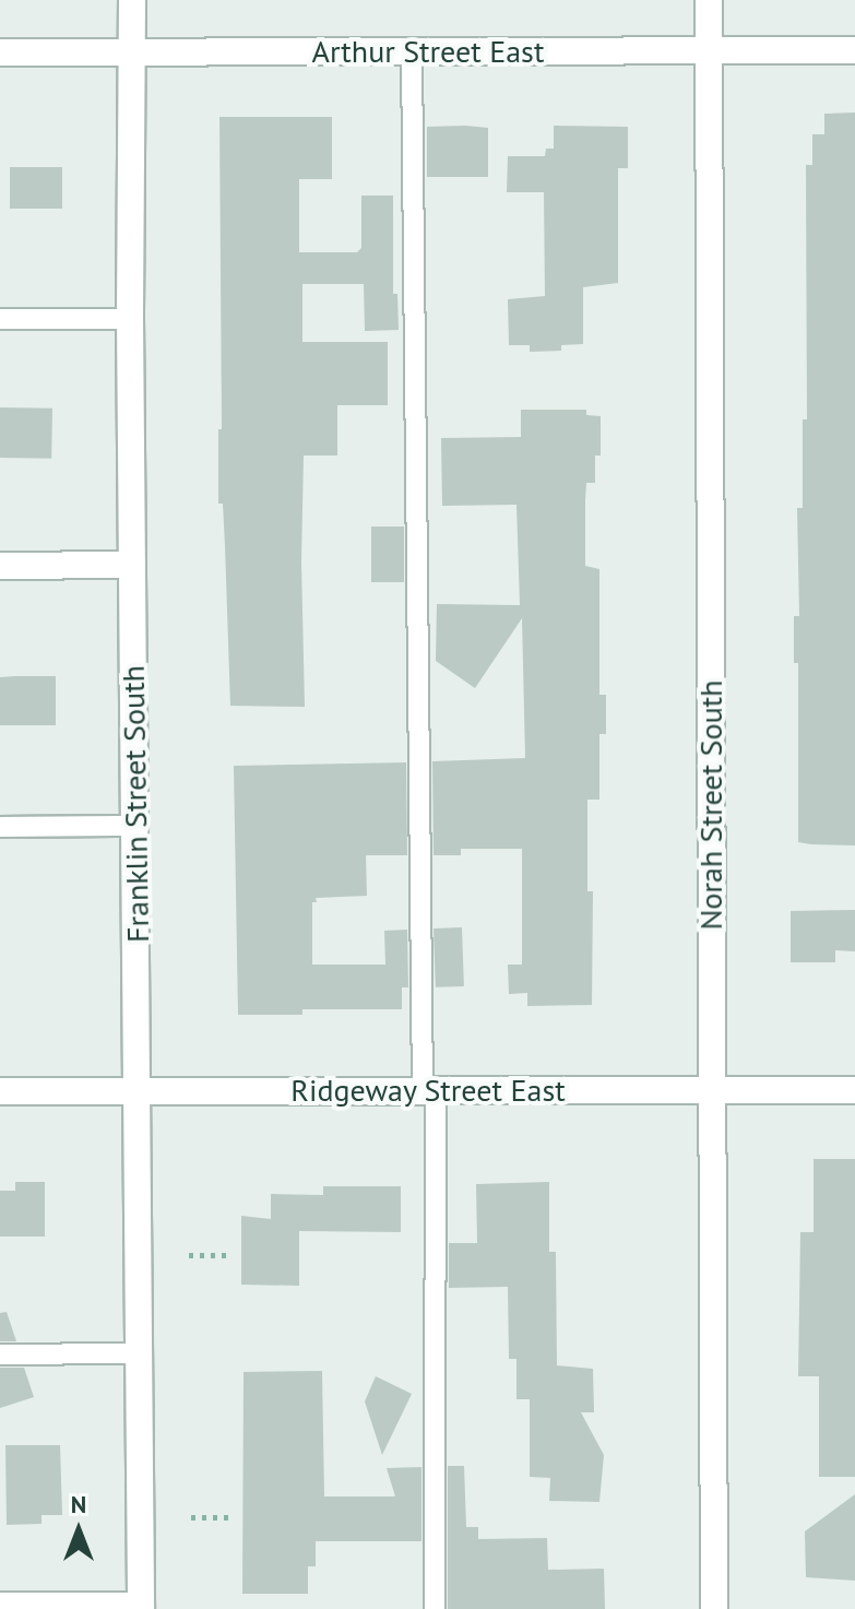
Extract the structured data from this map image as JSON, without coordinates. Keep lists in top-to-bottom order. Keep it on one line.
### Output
{"streets":{"street":["Arthur Street East","Franklin Street South","Norah Street South","Ridgeway Street East"]},"crossings":[["Arthur Street East","Franklin Street South"],["Arthur Street East","Norah Street South"],["Franklin Street South","Ridgeway Street East"],["Norah Street South","Ridgeway Street East"]],"north":"top"}
